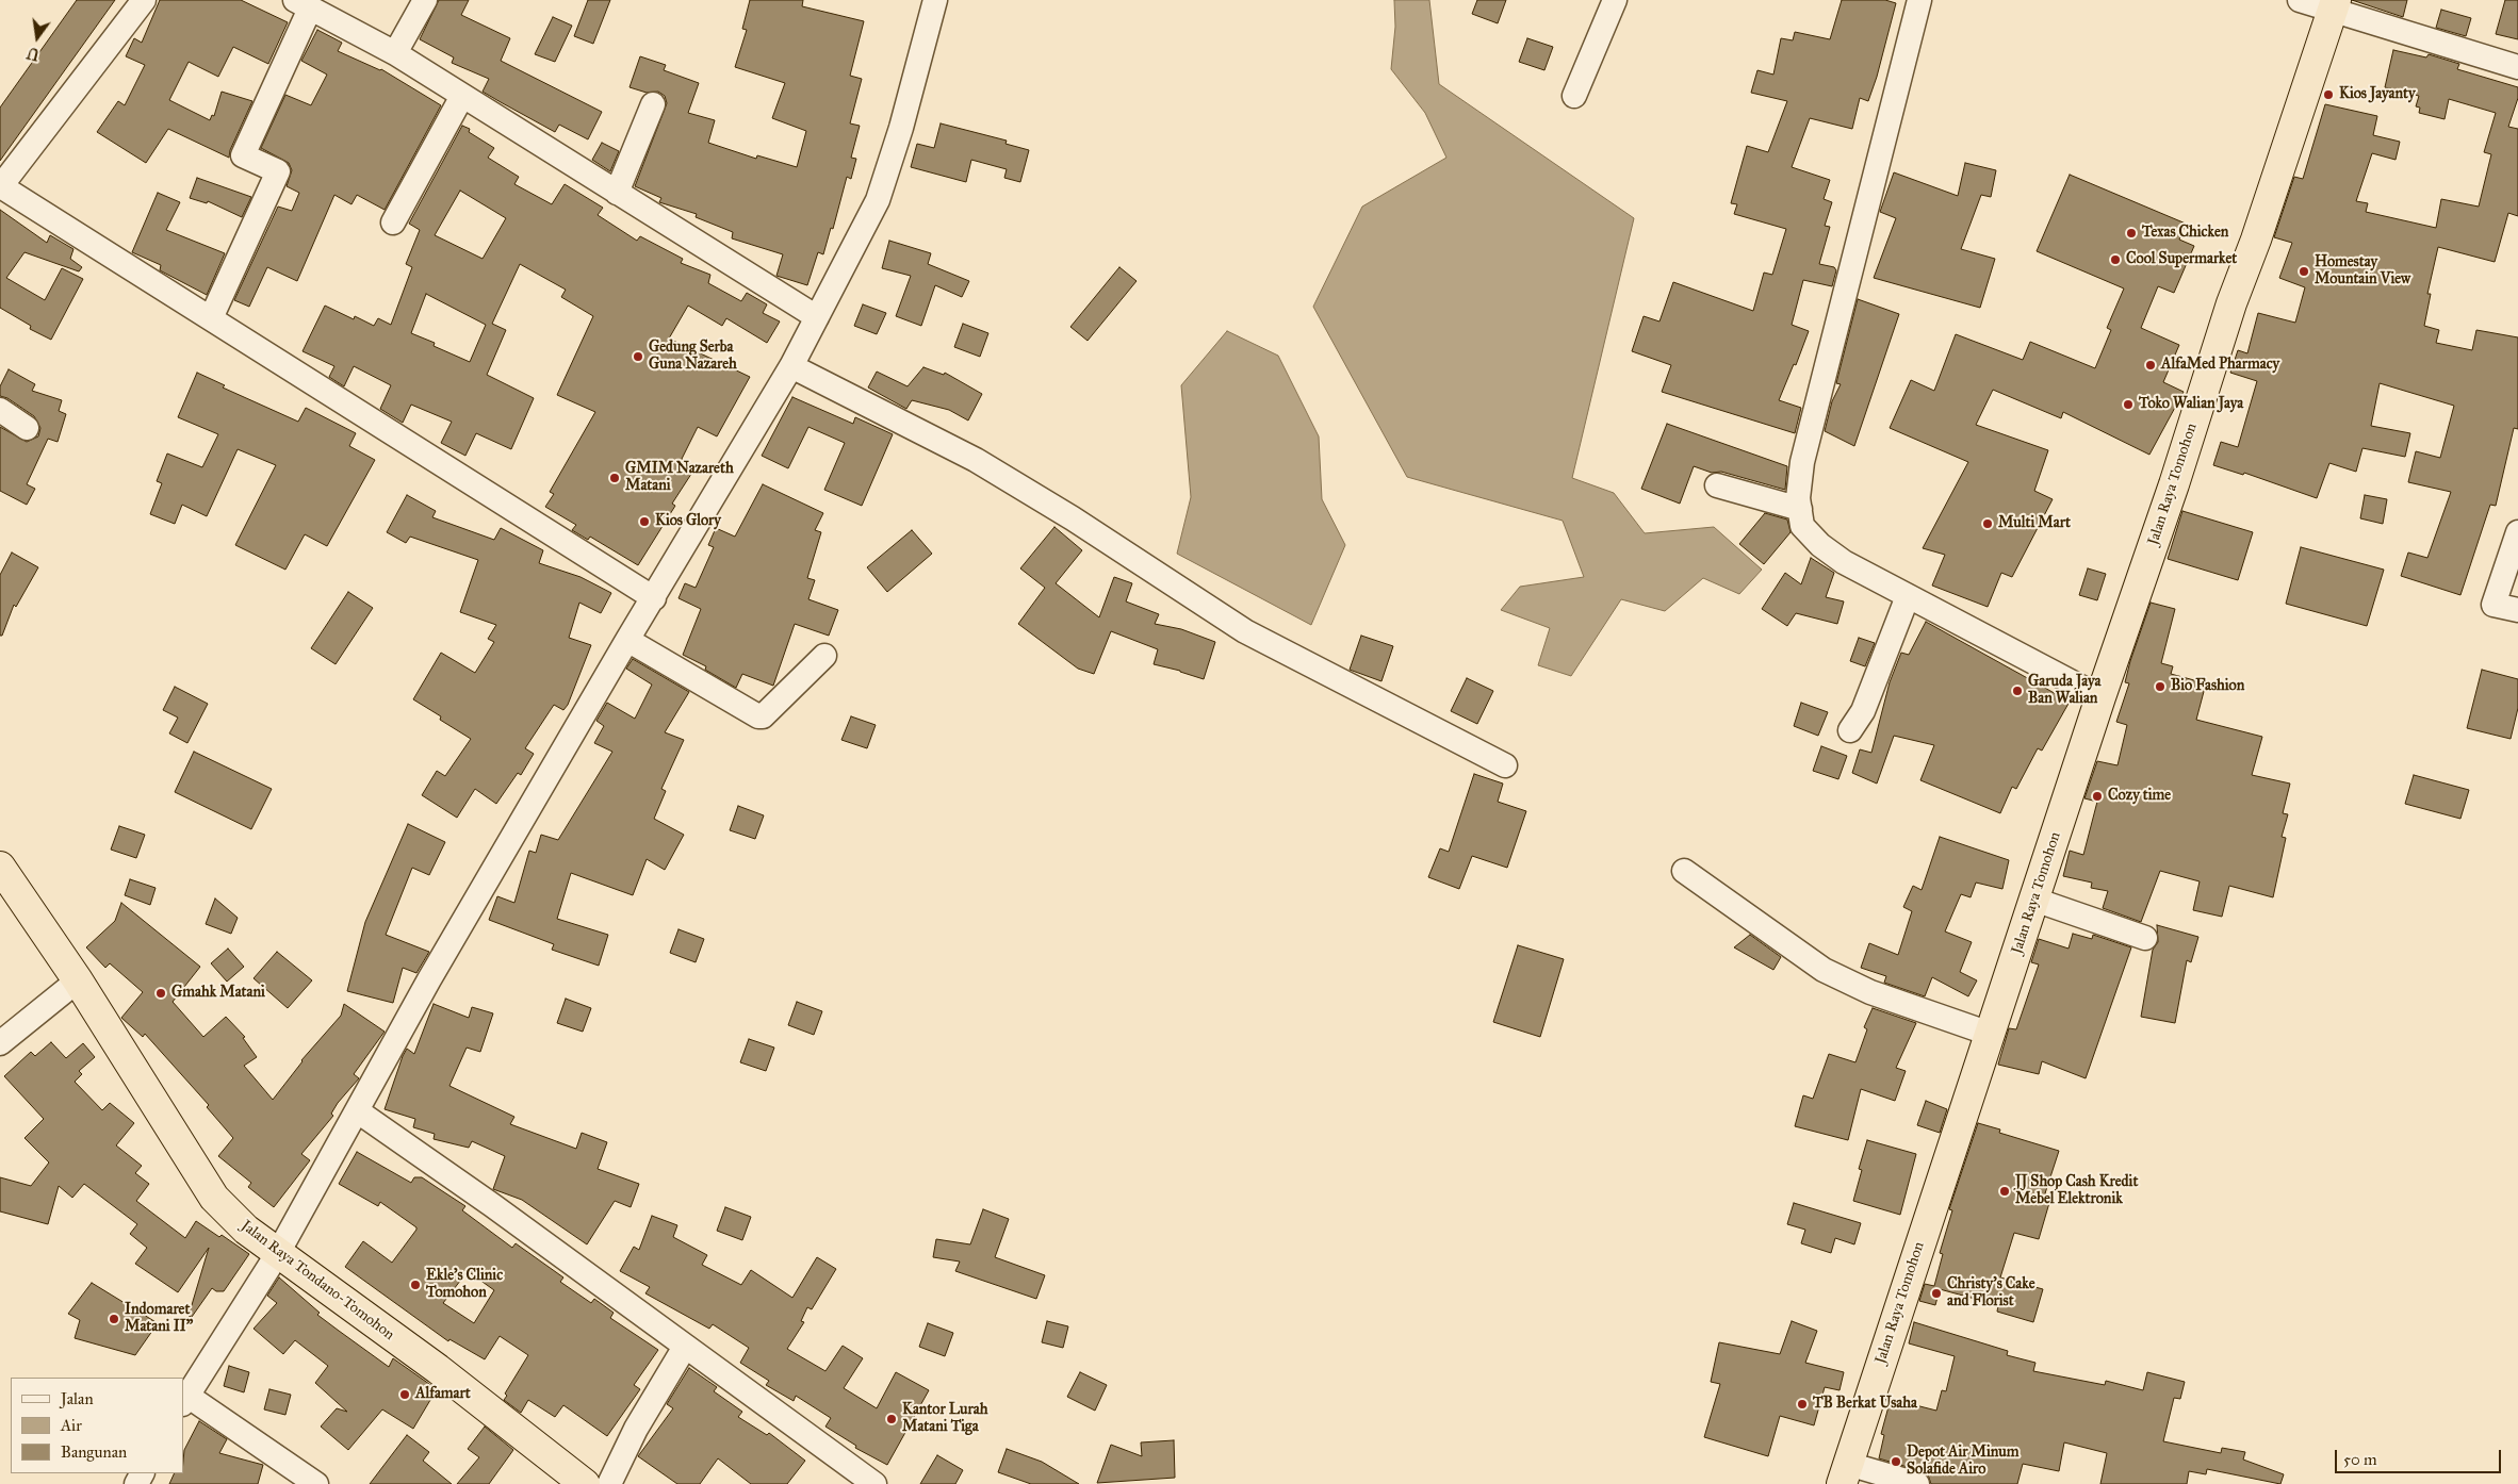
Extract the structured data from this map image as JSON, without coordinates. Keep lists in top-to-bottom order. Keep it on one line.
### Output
{"streets":{"highway":["Jalan Raya Tomohon","Jalan Raya Tondano-Tomohon"]},"places":["Kios Jayanty","Texas Chicken","Cool Supermarket","Homestay Mountain View","Gedung Serba Guna Nazareh","AlfaMed Pharmacy","Toko Walian Jaya","GMIM Nazareth Matani","Kios Glory","Multi Mart","Bio Fashion","Garuda Jaya Ban Walian","Cozy time","Gmahk Matani","JJ Shop Cash Kredit Mebel Elektronik","Ekle's Clinic Tomohon","Christy's Cake and Florist","Indomaret Matani II\"","Alfamart","TB Berkat Usaha","Kantor Lurah Matani Tiga","Depot Air Minum Solafide Airo"],"legend":["Jalan","Air","Bangunan"],"scale_bar":"50 m","north":"bottom"}
